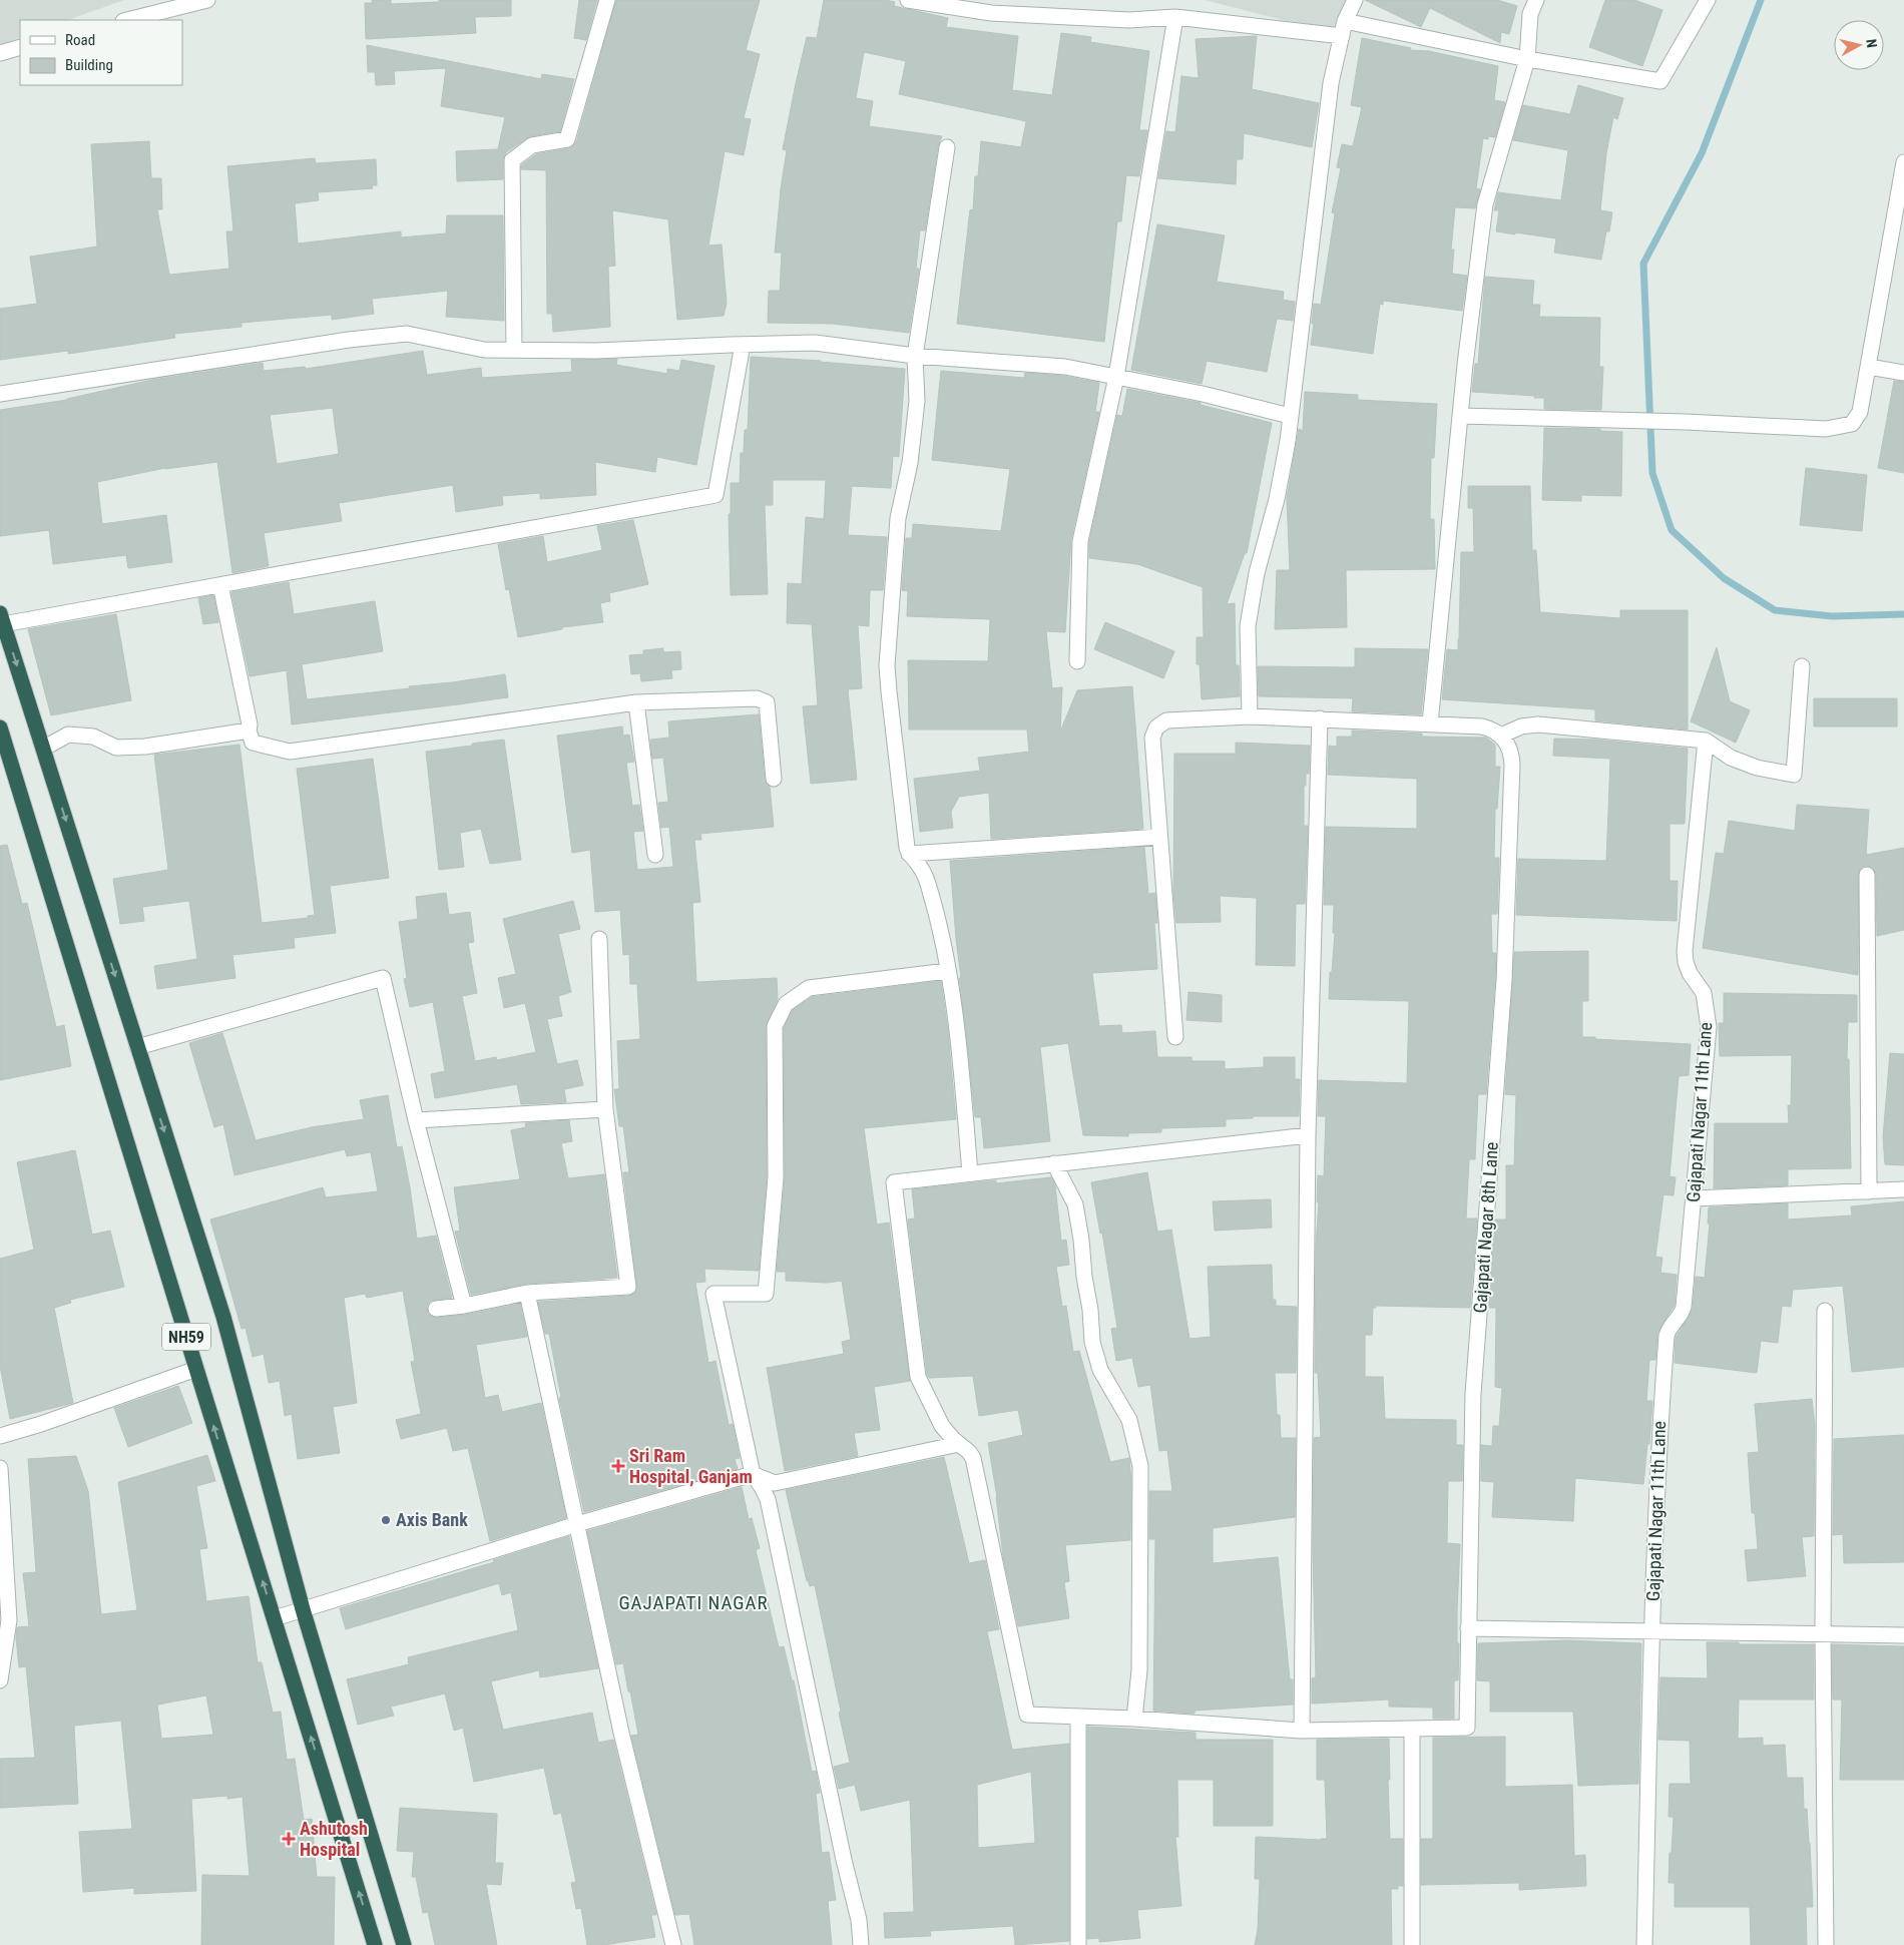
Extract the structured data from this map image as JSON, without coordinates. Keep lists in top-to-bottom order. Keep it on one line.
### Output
{"streets":{"highway":["NH59"],"street":["Gajapati Nagar 11th Lane","Gajapati Nagar 8th Lane"]},"districts":["GAJAPATI NAGAR"],"places":{"health":["Sri Ram Hospital, Ganjam","Ashutosh Hospital"],"other":["Axis Bank"]},"legend":["Road","Building"],"north":"right"}
